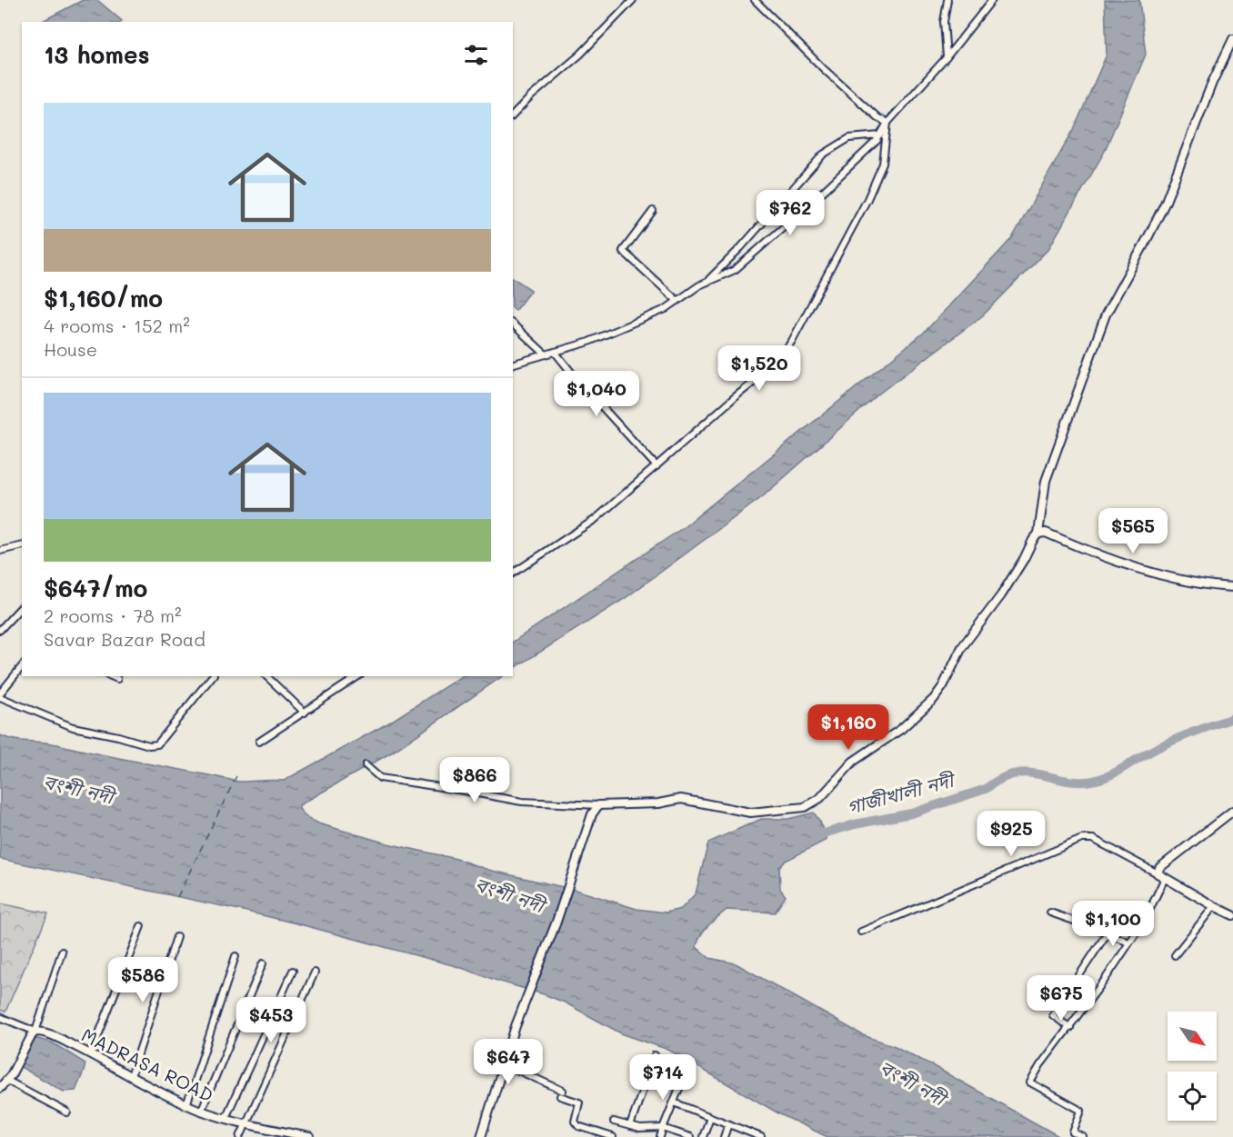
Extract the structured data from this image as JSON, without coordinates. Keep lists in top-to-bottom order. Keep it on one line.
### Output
{"streets":{"street":["MADRASA ROAD"]},"water":["বংশী নদী","গাজীখালী নদী"],"north":"bottom right","page":{"heading":"13 homes","list":[{"name":"$1,160/mo","note":"4 rooms · 152 m² · House"},{"name":"$647/mo","note":"2 rooms · 78 m² · Savar Bazar Road"}],"price":["$762","$1,520","$1,040","$565","$1,160","$866","$925","$1,100","$586","$675","$453","$647","$714"]}}
